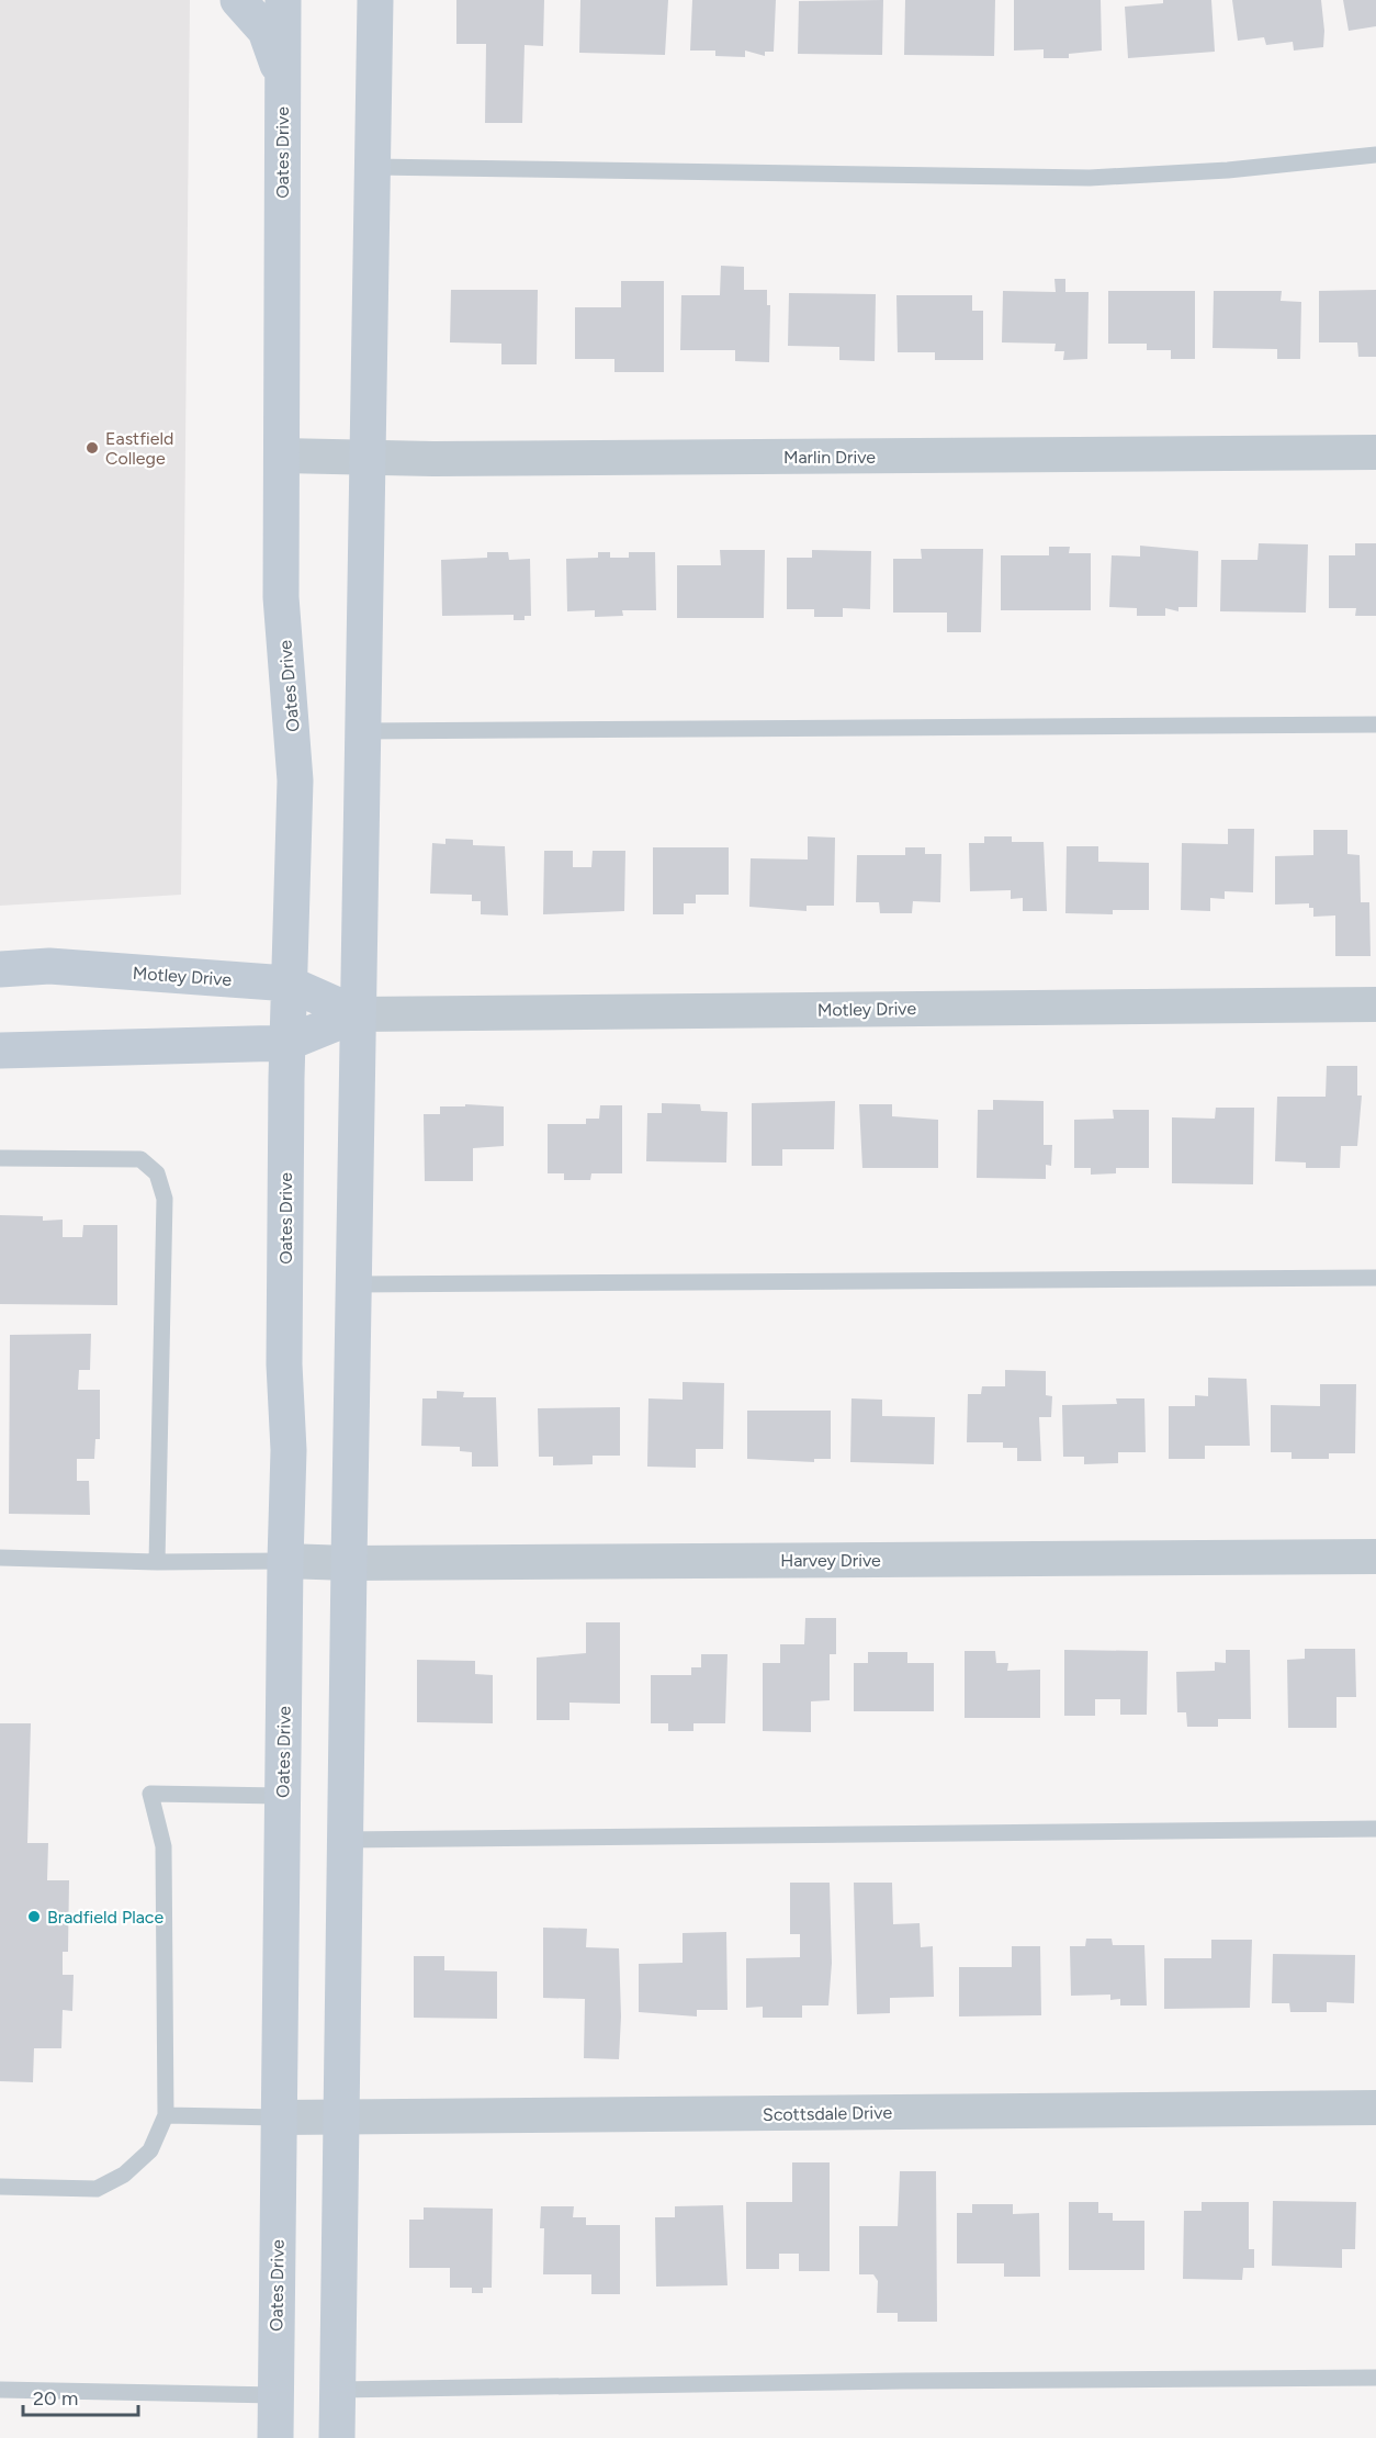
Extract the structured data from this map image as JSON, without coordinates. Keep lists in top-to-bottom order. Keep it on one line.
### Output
{"streets":{"main road":["Oates Drive","Motley Drive"],"street":["Marlin Drive","Harvey Drive","Scottsdale Drive"]},"crossings":[["Oates Drive","Marlin Drive"],["Oates Drive","Motley Drive"],["Oates Drive","Harvey Drive"],["Oates Drive","Scottsdale Drive"]],"places":["Eastfield College","Bradfield Place"],"scale_bar":"20 m"}
